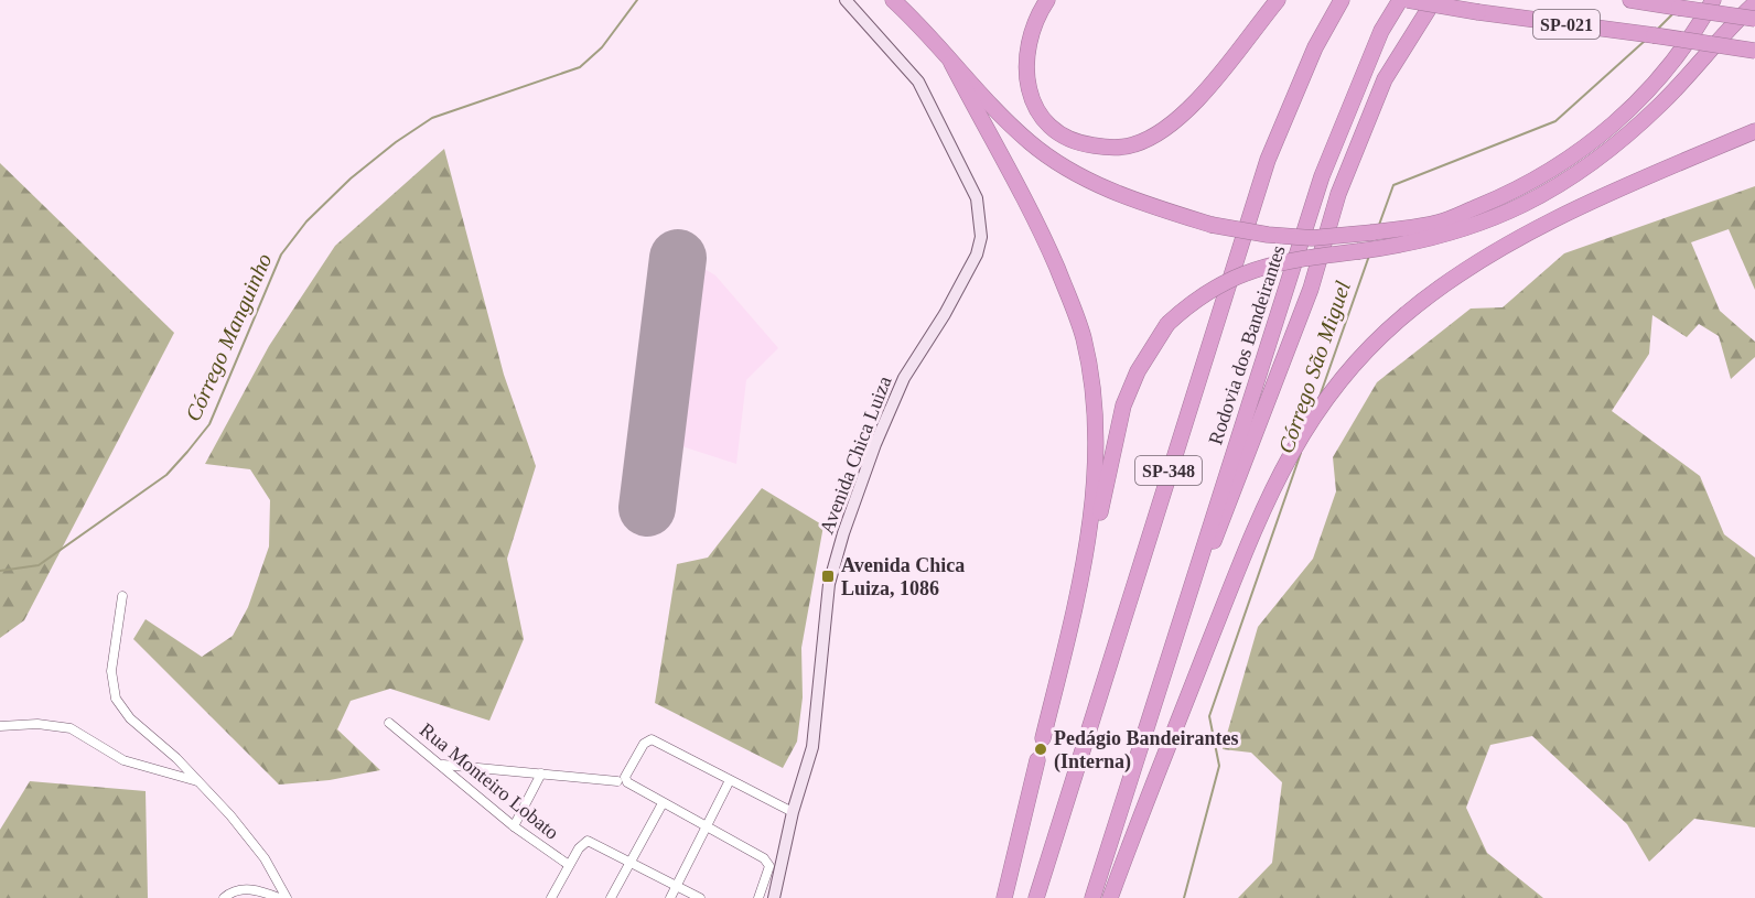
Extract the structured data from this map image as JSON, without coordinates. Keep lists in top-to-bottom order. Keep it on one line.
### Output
{"streets":{"highway":["SP-021","Rodovia dos Bandeirantes","SP-348"],"main road":["Avenida Chica Luiza"],"street":["Rua Monteiro Lobato"]},"water":["Córrego Manguinho","Córrego São Miguel"],"places":{"transit":["Avenida Chica Luiza, 1086"],"other":["Pedágio Bandeirantes (Interna)"]}}
